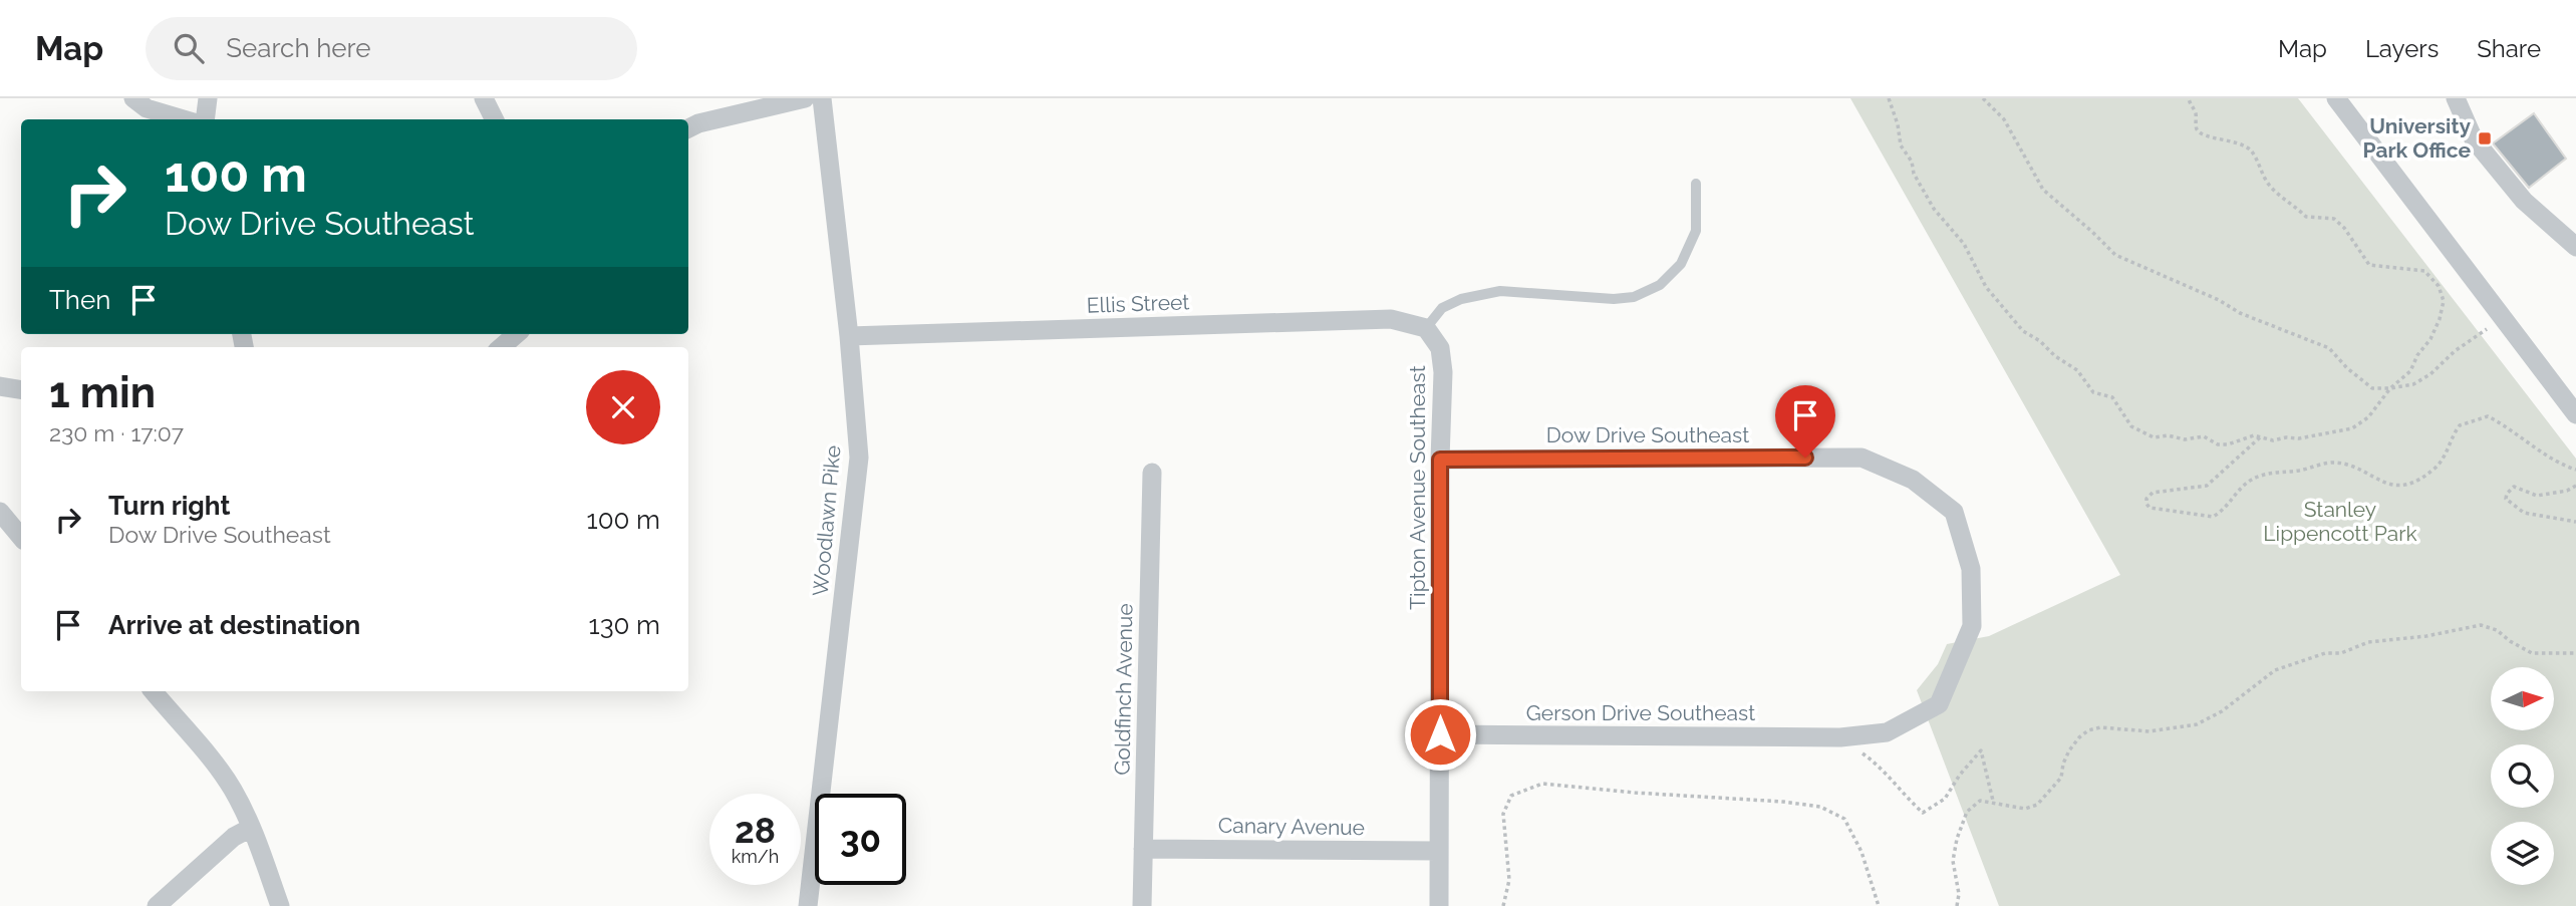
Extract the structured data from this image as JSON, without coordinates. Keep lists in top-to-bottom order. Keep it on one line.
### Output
{"streets":{"street":["Ellis Street","Dow Drive Southeast","Tipton Avenue Southeast","Woodlawn Pike","Goldfinch Avenue","Gerson Drive Southeast","Canary Avenue"]},"crossings":[["Ellis Street","Tipton Avenue Southeast"],["Ellis Street","Woodlawn Pike"],["Dow Drive Southeast","Tipton Avenue Southeast"],["Dow Drive Southeast","Gerson Drive Southeast"],["Tipton Avenue Southeast","Gerson Drive Southeast"],["Tipton Avenue Southeast","Canary Avenue"],["Goldfinch Avenue","Canary Avenue"]],"parks":["Stanley Lippencott Park"],"places":{"transit":["University Park Office"]},"north":"right","page":{"header":"Map","search":"Search here","nav":["Map","Layers","Share"],"turn":["100 m","Dow Drive Southeast"],"then":"Then","heading":["1 min","230 m · 17:07"],"list":[{"name":"Turn right","note":"Dow Drive Southeast","value":"100 m"},{"name":"Arrive at destination","value":"130 m"}],"speed":"28 km/h","limit":"30"}}
